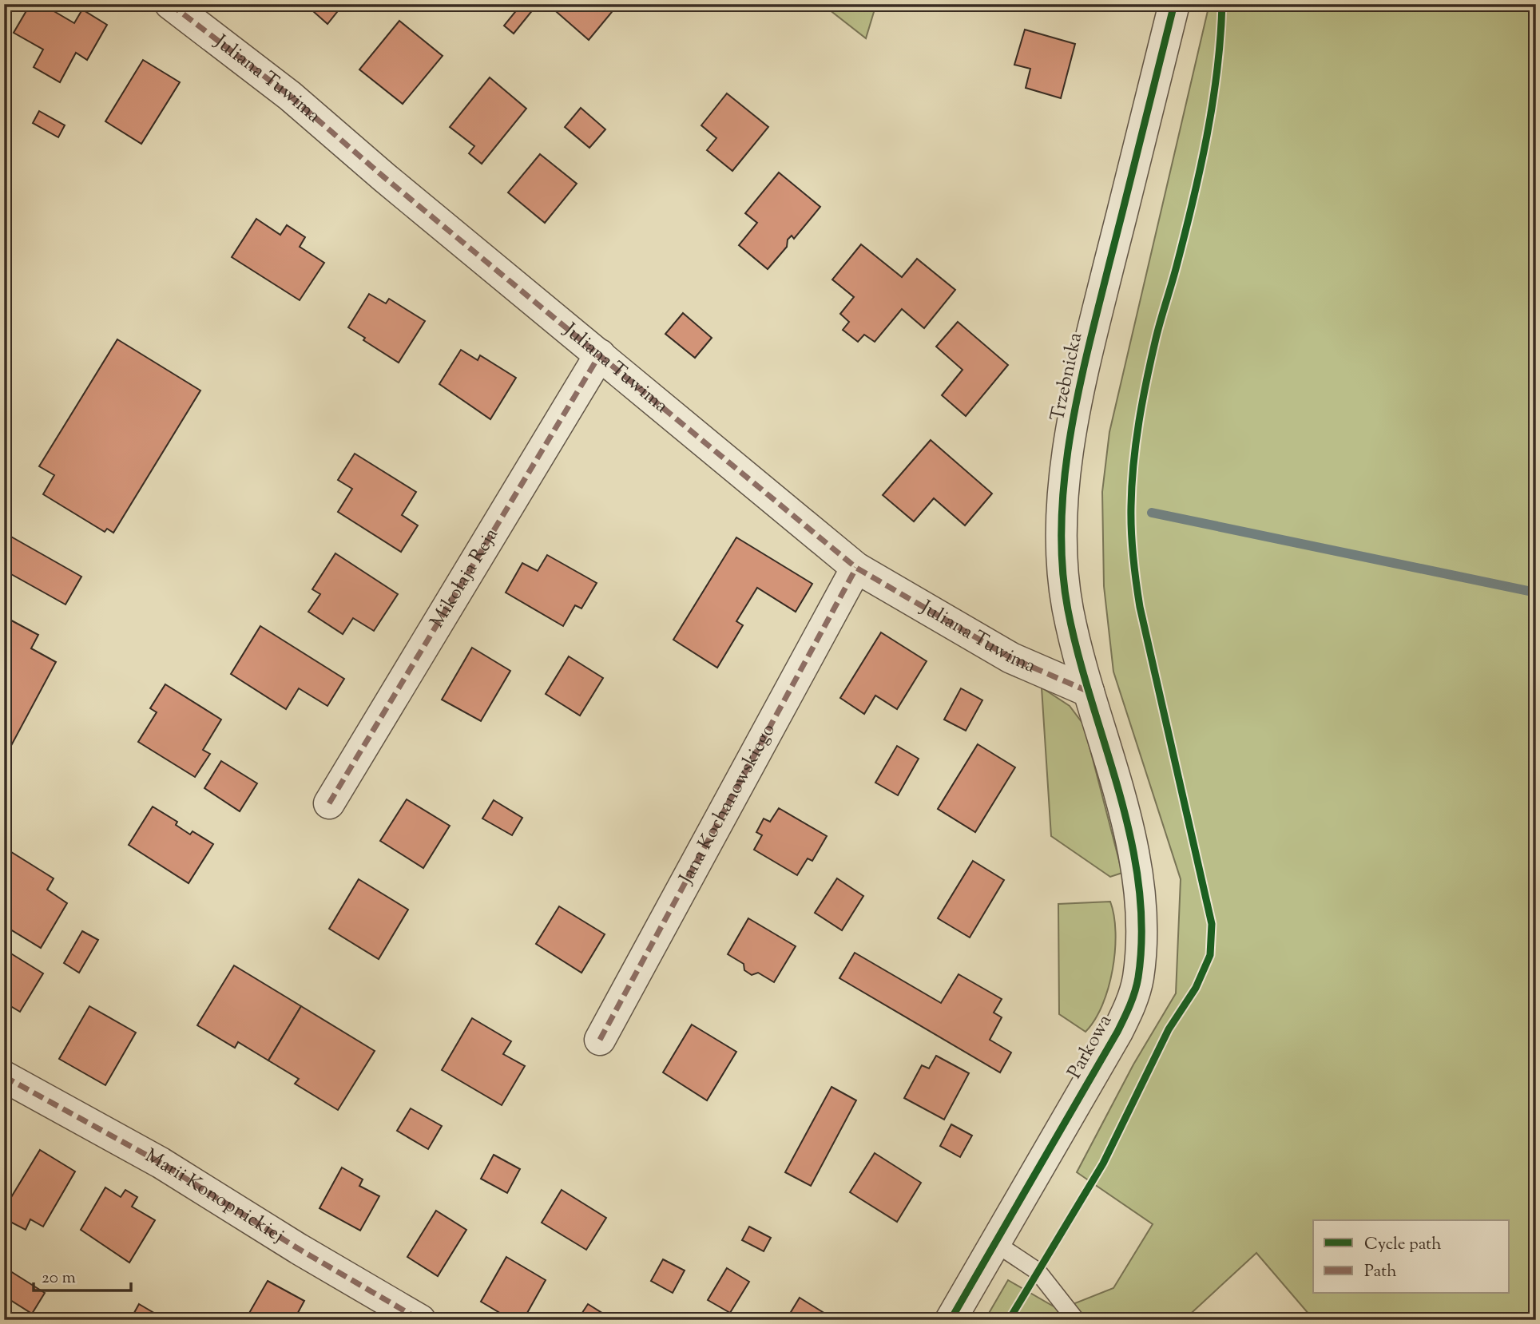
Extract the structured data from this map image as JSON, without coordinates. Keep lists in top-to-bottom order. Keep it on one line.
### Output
{"streets":{"street":["Juliana Tuwima","Trzebnicka","Mikołaja Reja","Jana Kochanowskiego","Parkowa","Marii Konopnickiej"]},"crossings":[["Juliana Tuwima","Trzebnicka"],["Juliana Tuwima","Mikołaja Reja"],["Juliana Tuwima","Jana Kochanowskiego"],["Trzebnicka","Parkowa"]],"legend":["Cycle path","Path"],"scale_bar":"20 m"}
